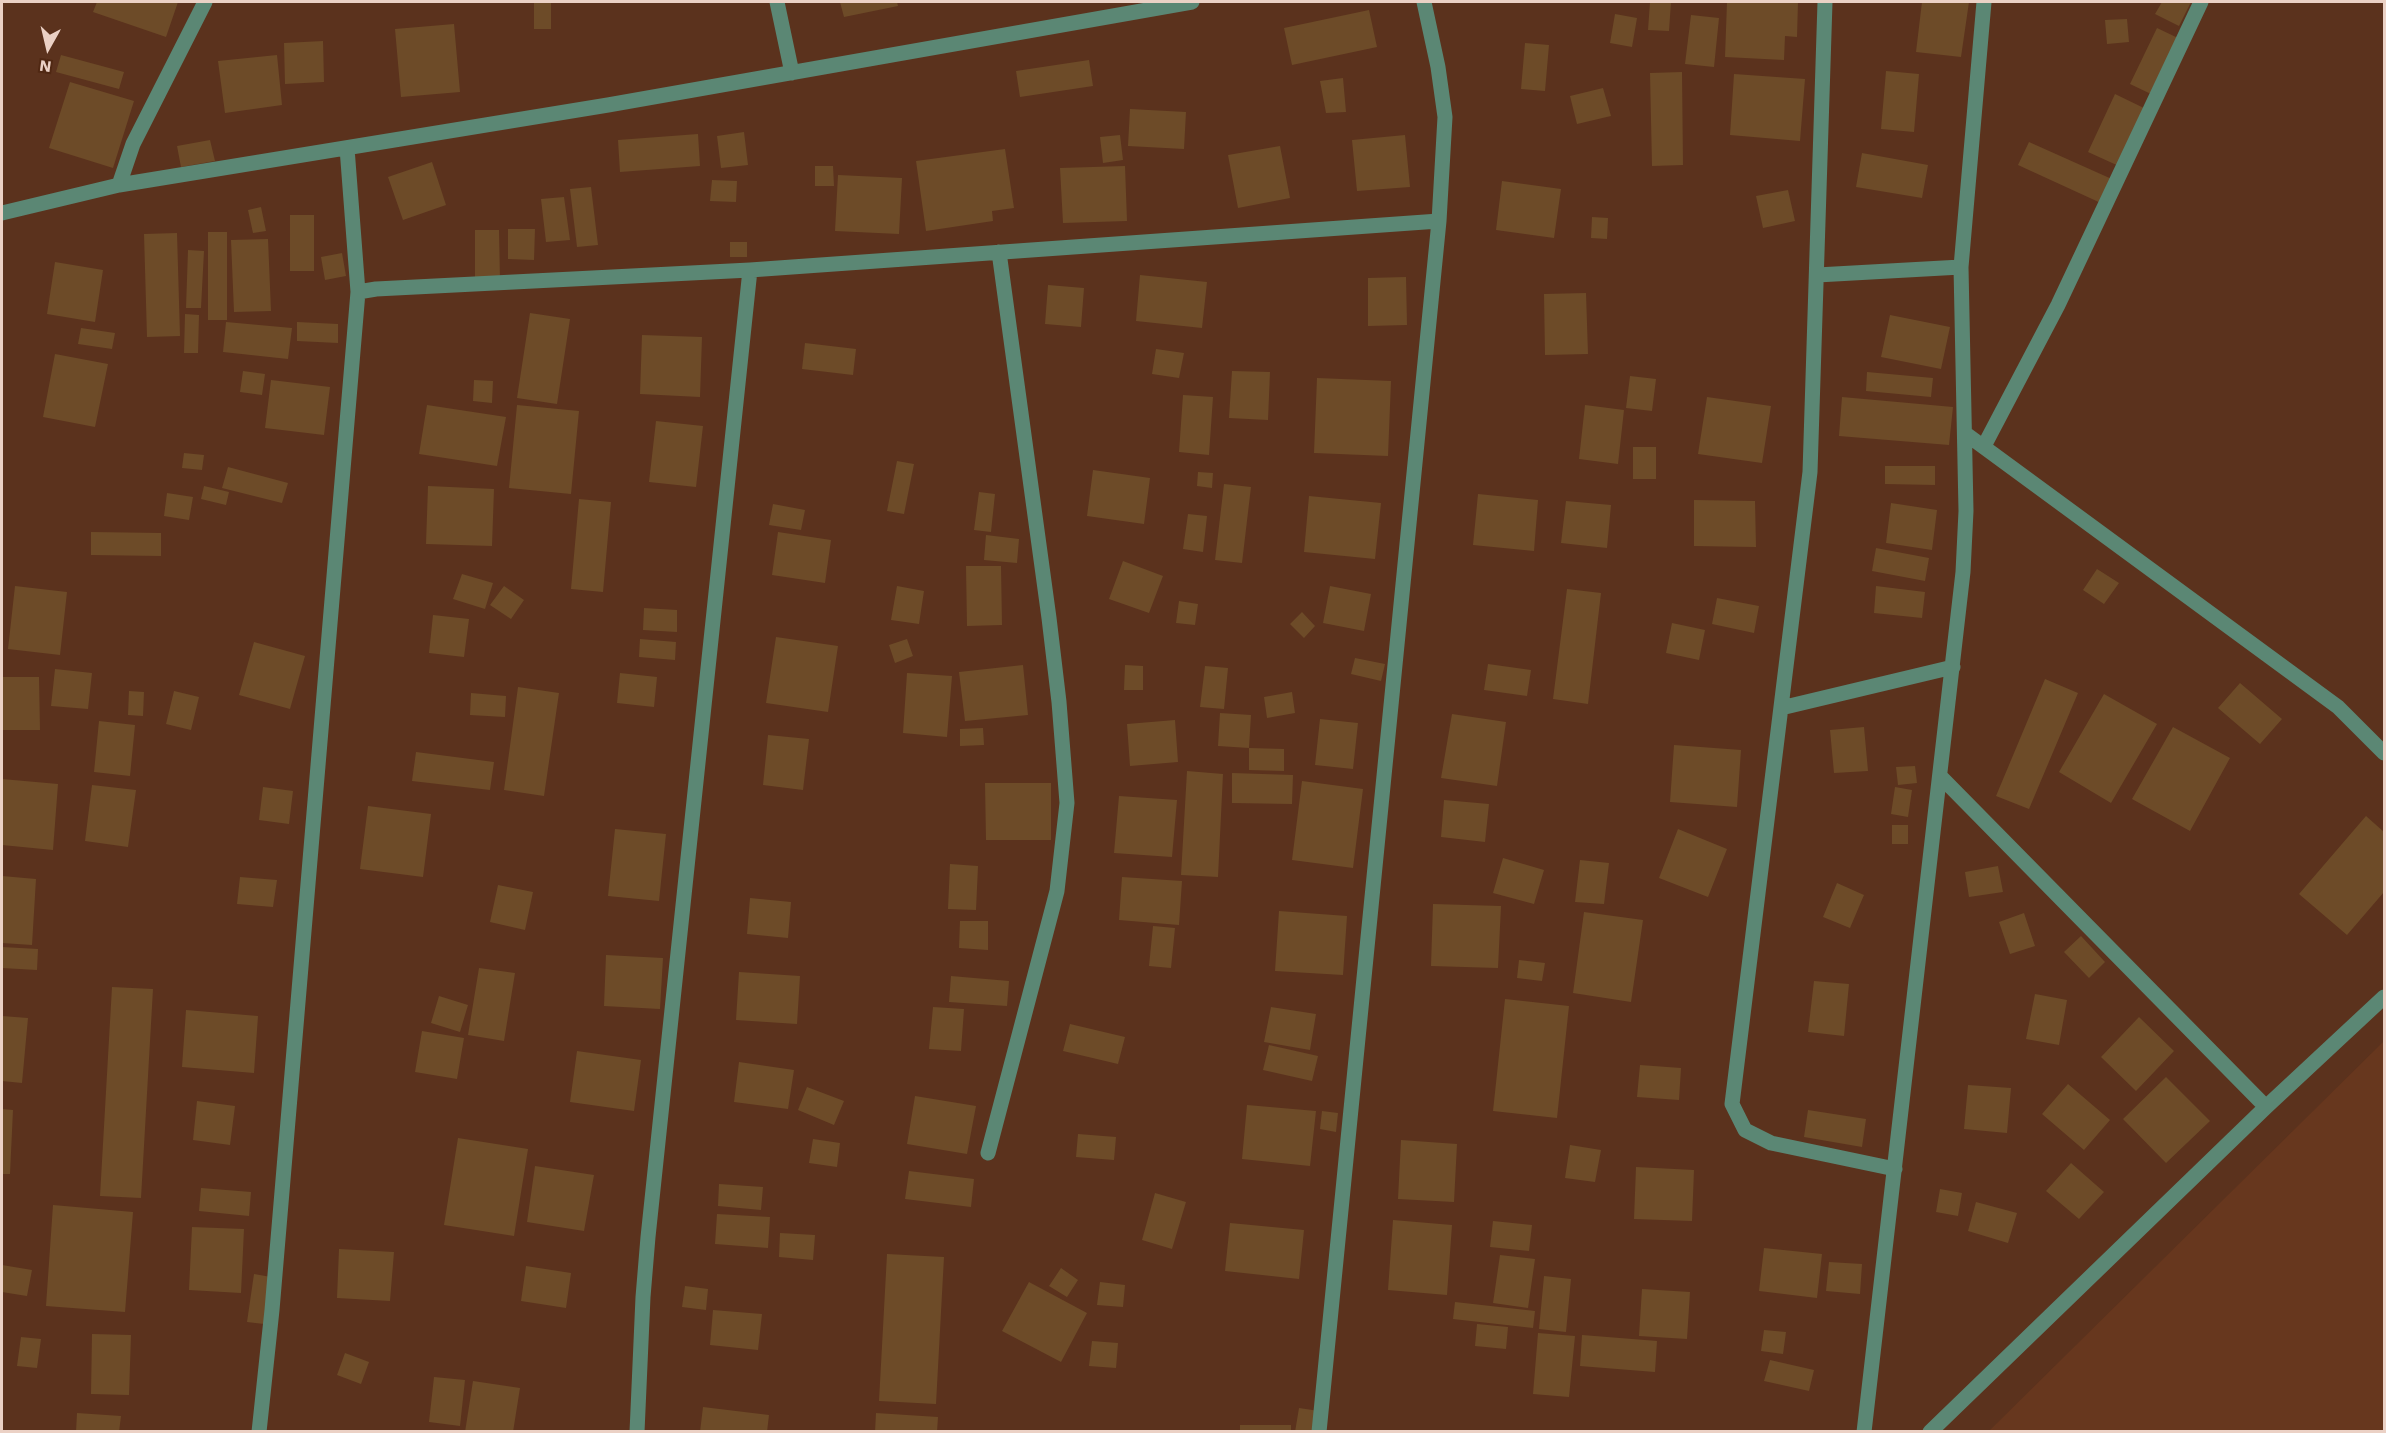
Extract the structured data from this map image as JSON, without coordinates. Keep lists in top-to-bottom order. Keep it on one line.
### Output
{"north":"bottom"}
